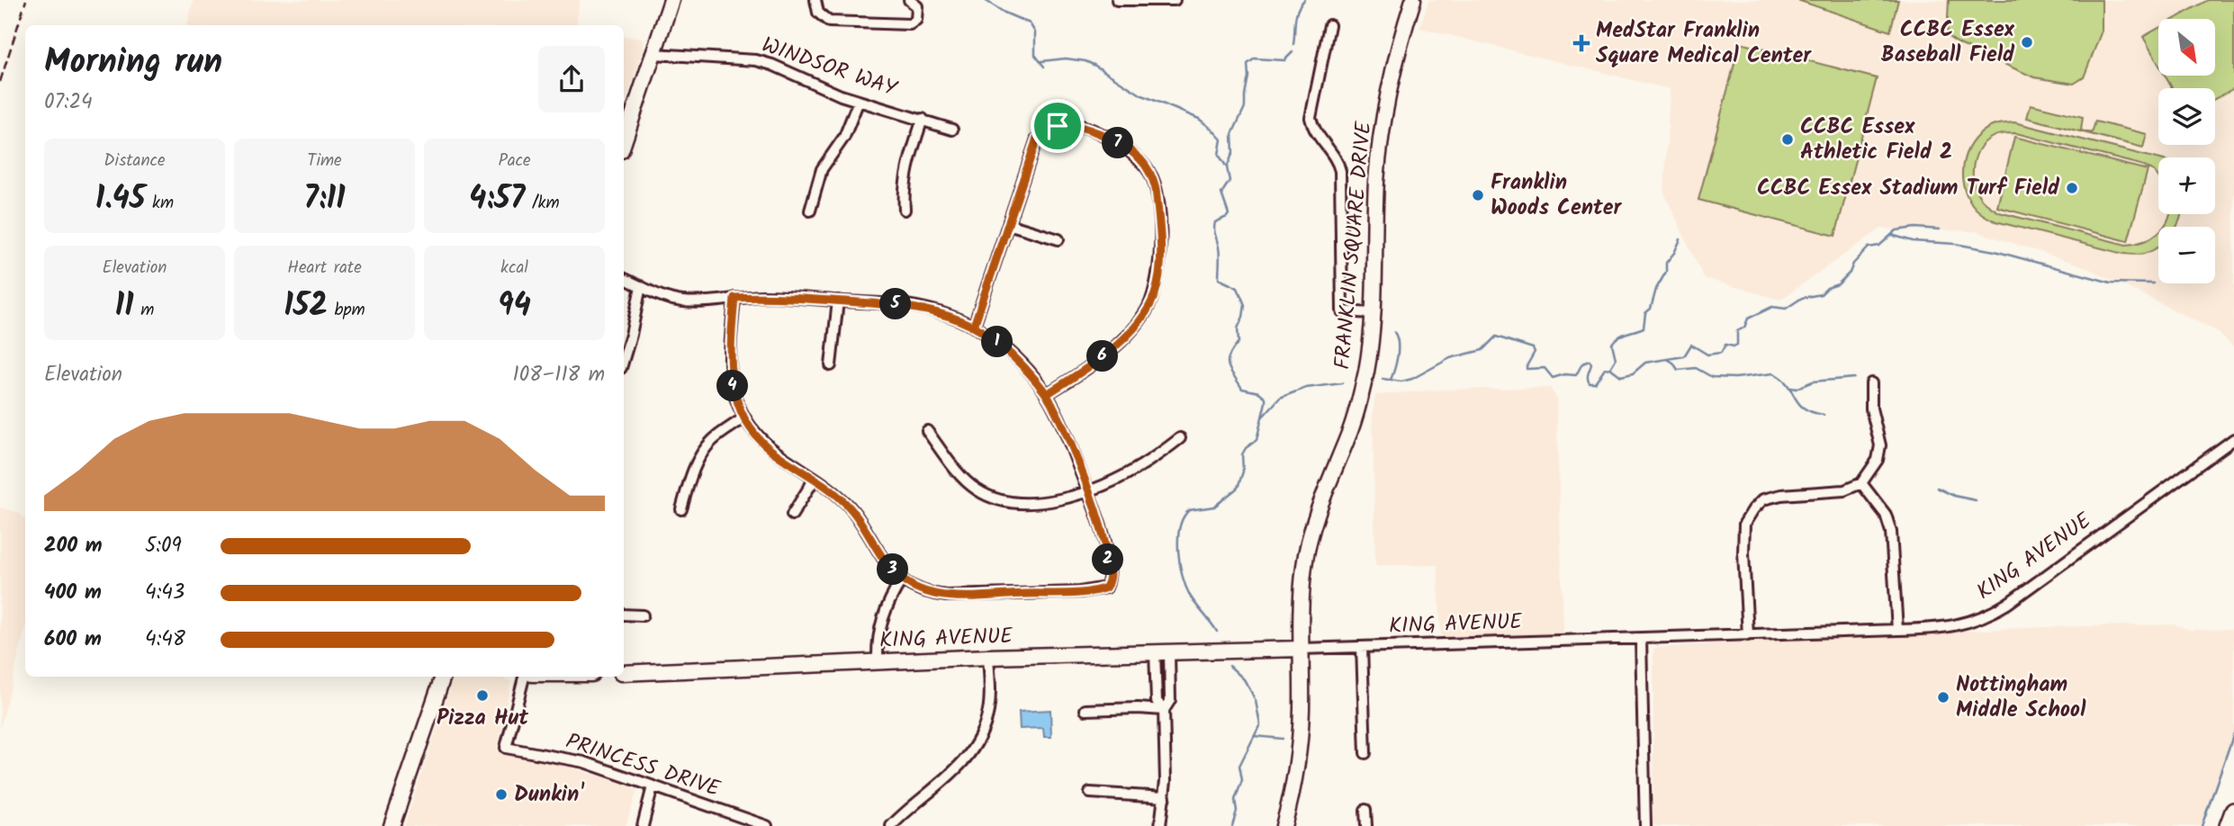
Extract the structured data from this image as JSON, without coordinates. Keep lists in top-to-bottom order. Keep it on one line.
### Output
{"streets":{"street":["WINDSOR WAY","FRANKLIN SQUARE DRIVE","KING AVENUE","PRINCESS DRIVE"]},"crossings":[["FRANKLIN SQUARE DRIVE","KING AVENUE"]],"places":{"other":["CCBC Essex Baseball Field","CCBC Essex Athletic Field 2","CCBC Essex Stadium Turf Field","Franklin Woods Center","Pizza Hut","Nottingham Middle School","Dunkin'"],"health":["MedStar Franklin Square Medical Center"]},"north":"bottom right","page":{"map_buttons":["+","−"],"heading":["Morning run","07:24"],"pins":["7","5","1","6","4","2","3"],"stats":[["Distance","1.45 km"],["Time","7:11"],["Pace","4:57 /km"],["Elevation","11 m"],["Heart rate","152 bpm"],["kcal","94"]],"chart":["Elevation","108–118 m"],"list":[{"name":"200 m","note":"5:09"},{"name":"400 m","note":"4:43"},{"name":"600 m","note":"4:48"}]}}
